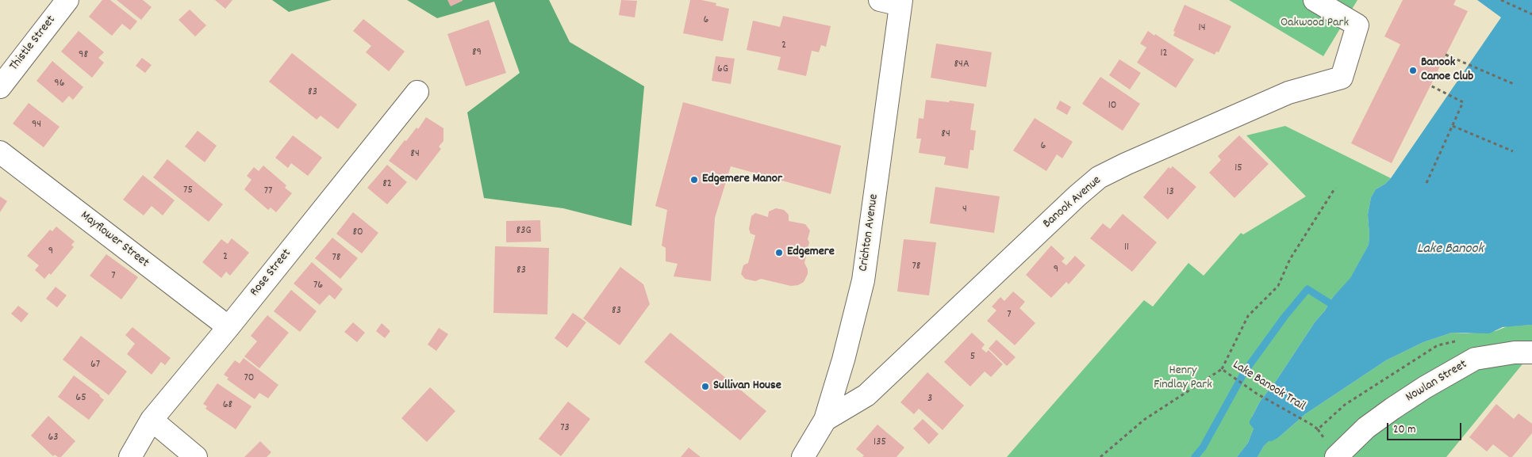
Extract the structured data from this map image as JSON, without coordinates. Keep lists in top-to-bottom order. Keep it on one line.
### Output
{"streets":{"street":["Thistle Street","Banook Avenue","Crichton Avenue","Mayflower Street","Rose Street","Nowlan Street"],"path":["Lake Banook Trail"]},"crossings":[["Banook Avenue","Crichton Avenue"],["Mayflower Street","Rose Street"]],"water":["Lake Banook"],"parks":["Oakwood Park","Henry Findlay Park"],"places":["Banook Canoe Club","Edgemere Manor","Edgemere","Sullivan House"],"house_numbers":["6","14","2","89","12","98","84A","6G","96","83","10","94","84","6","84","15","82","75","77","13","4","83G","80","11","9","2","78","78","9","83","7","76","83","7","5","67","70","65","3","68","73","63","135"],"scale_bar":"20 m"}
